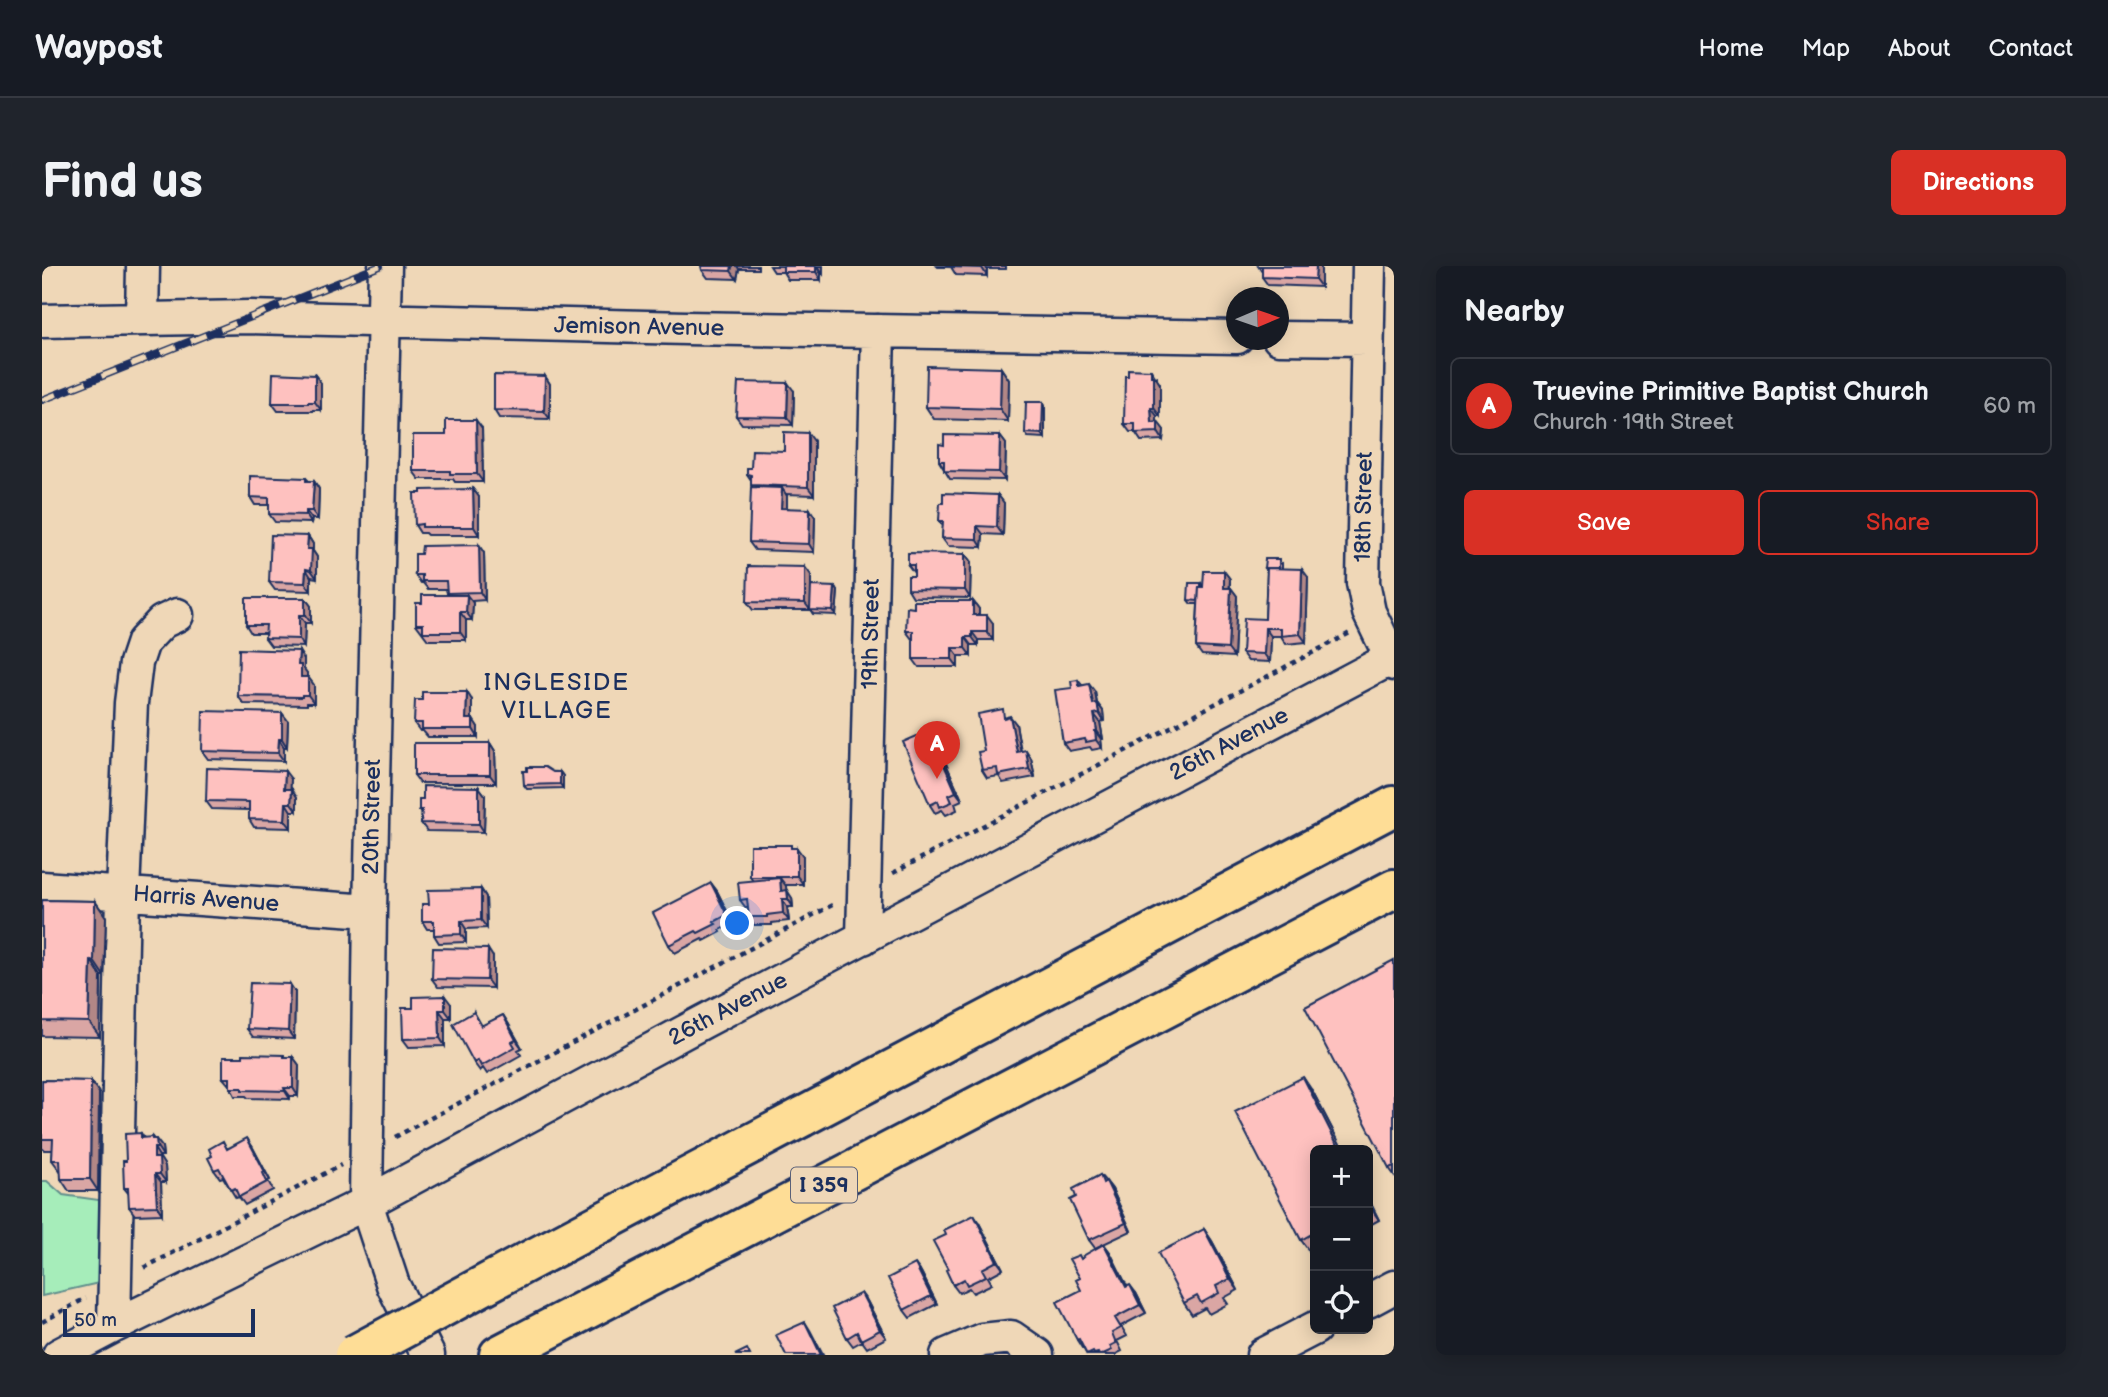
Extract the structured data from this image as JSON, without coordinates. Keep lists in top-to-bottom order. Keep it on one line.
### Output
{"streets":{"highway":["I 359"],"street":["Jemison Avenue","18th Street","19th Street","26th Avenue","20th Street","Harris Avenue"]},"crossings":[["Jemison Avenue","19th Street"],["Jemison Avenue","20th Street"],["18th Street","26th Avenue"],["19th Street","26th Avenue"],["26th Avenue","20th Street"],["20th Street","Harris Avenue"]],"districts":["INGLESIDE VILLAGE"],"scale_bar":"50 m","north":"right","page":{"header":"Waypost","nav":["Home","Map","About","Contact"],"buttons":["Directions",["Save","Share"]],"title":"Find us","heading":"Nearby","list":[{"mark":"A","name":"Truevine Primitive Baptist Church","note":"Church · 19th Street","value":"60 m"}],"pins":"A","map_buttons":["+","−"],"scale":"50 m"}}
